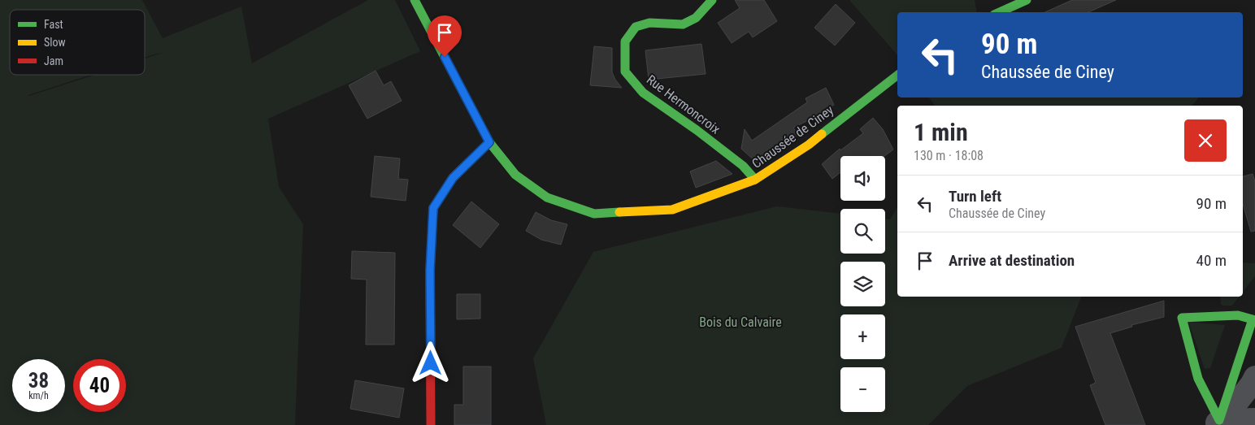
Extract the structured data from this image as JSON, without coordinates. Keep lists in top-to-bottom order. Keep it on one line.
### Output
{"streets":{"street":["Rue Hermoncroix","Chaussée de Ciney"]},"crossings":[["Rue Hermoncroix","Chaussée de Ciney"]],"parks":["Bois du Calvaire"],"legend":["Fast","Slow","Jam"],"page":{"turn":["90 m","Chaussée de Ciney"],"heading":["1 min","130 m · 18:08"],"map_buttons":["+","−"],"list":[{"name":"Turn left","note":"Chaussée de Ciney","value":"90 m"},{"name":"Arrive at destination","value":"40 m"}],"speed":"38 km/h","limit":"40"}}
